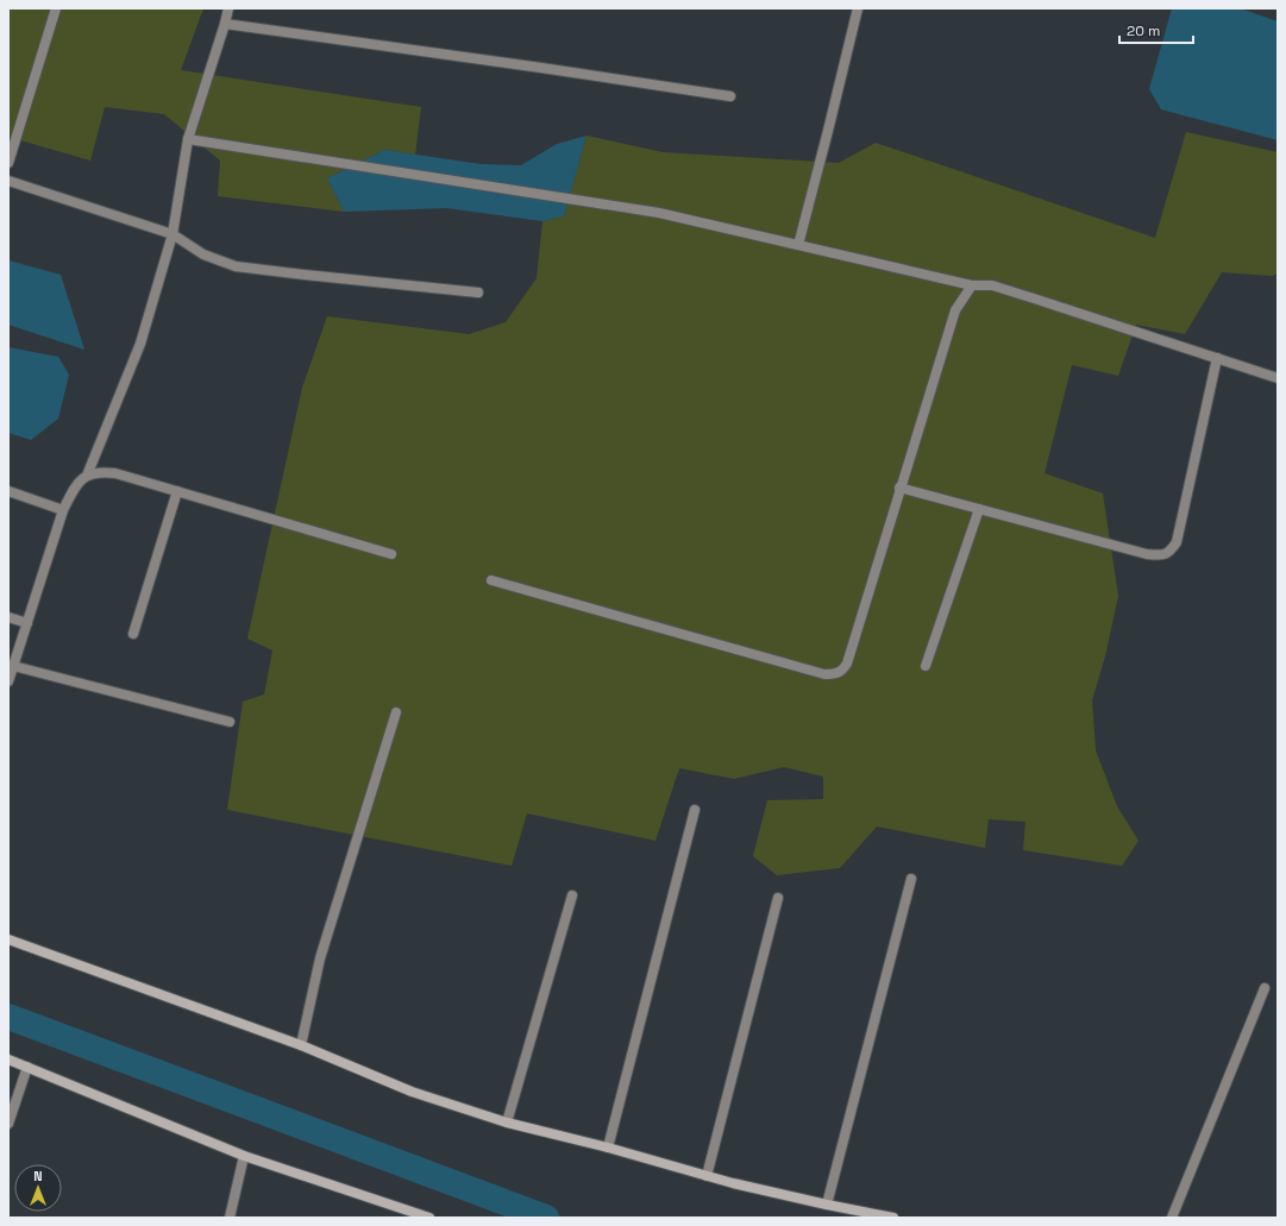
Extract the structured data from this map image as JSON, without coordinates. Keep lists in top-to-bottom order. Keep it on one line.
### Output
{"scale_bar":"20 m","north":"top"}
